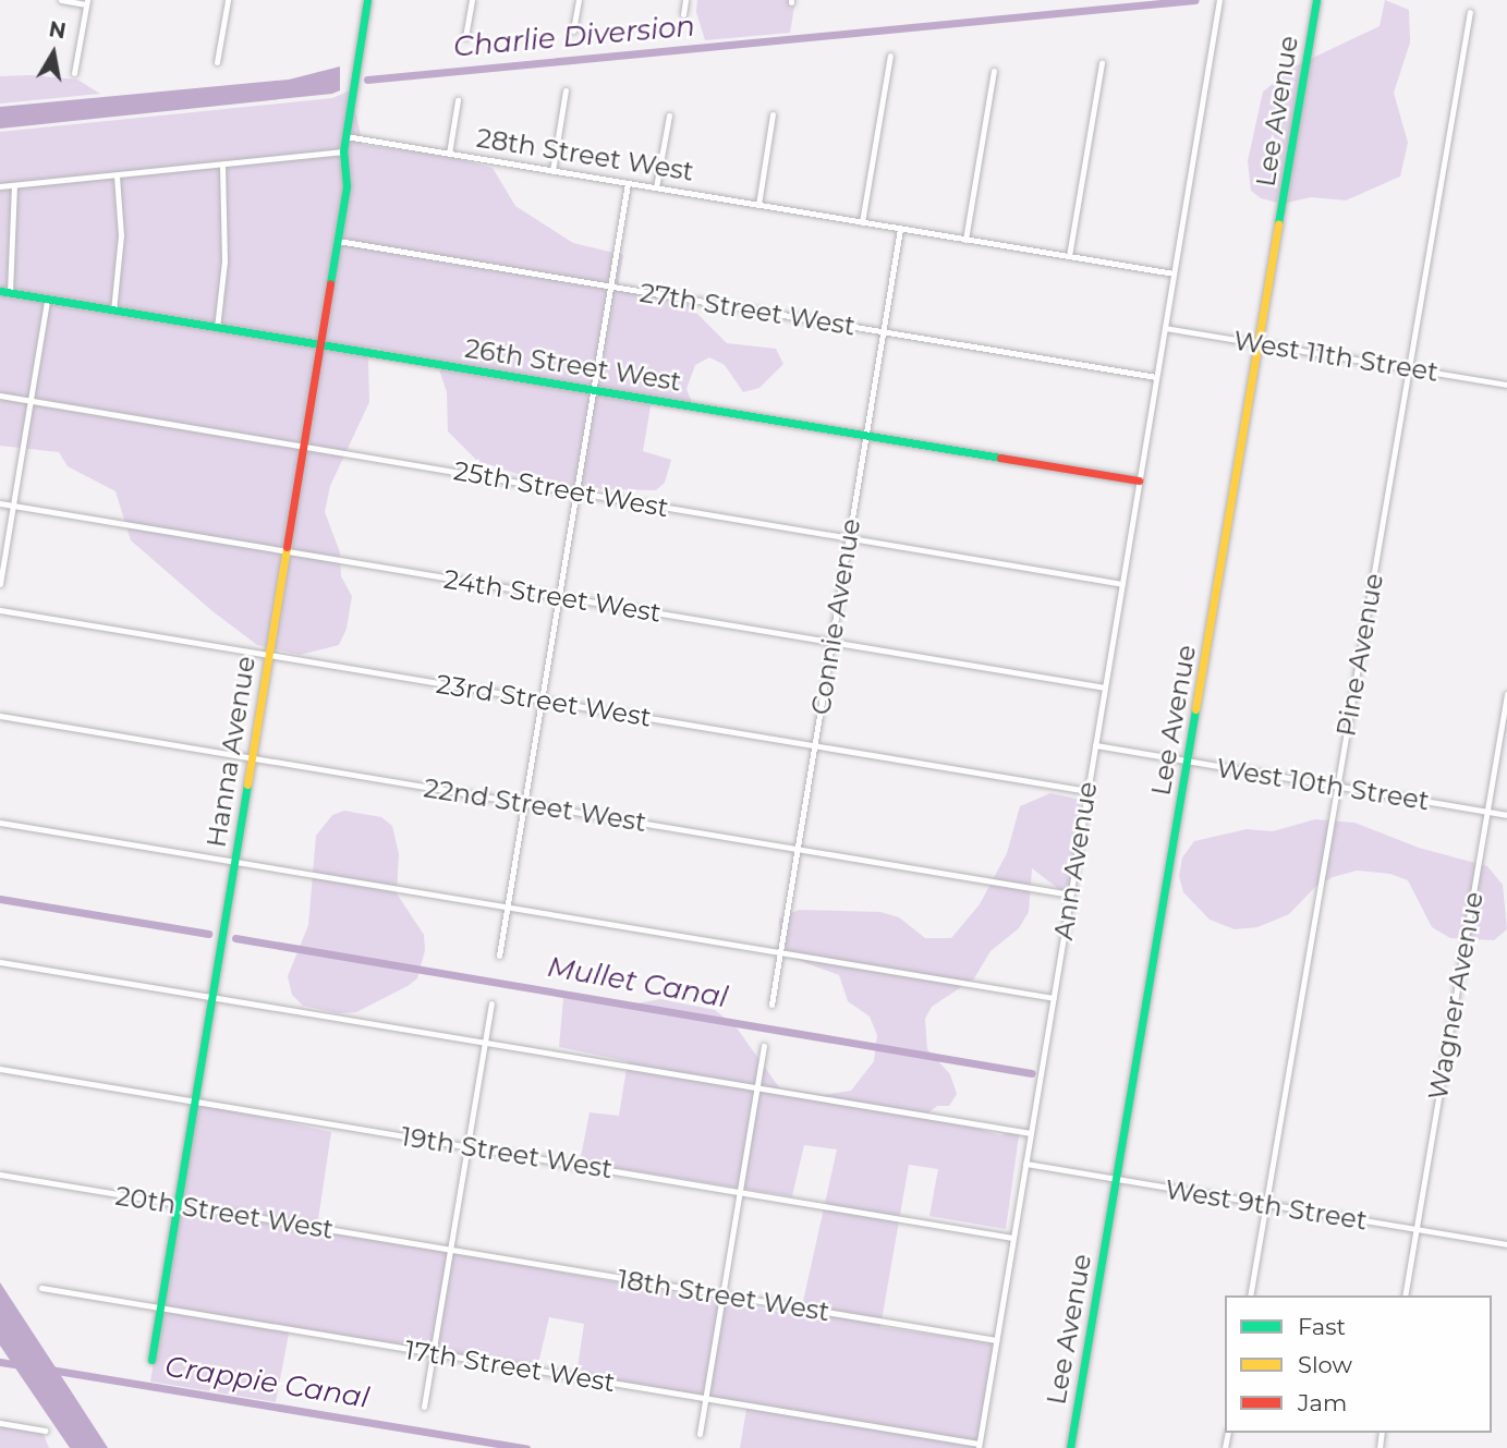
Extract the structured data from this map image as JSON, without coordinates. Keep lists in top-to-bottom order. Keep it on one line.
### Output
{"streets":{"street":["Lee Avenue","28th Street West","27th Street West","West 11th Street","26th Street West","25th Street West","24th Street West","Connie Avenue","Pine Avenue","23rd Street West","Hanna Avenue","West 10th Street","22nd Street West","Ann Avenue","Wagner Avenue","19th Street West","West 9th Street","20th Street West","18th Street West","17th Street West"]},"crossings":[["Lee Avenue","West 11th Street"],["Lee Avenue","West 10th Street"],["Lee Avenue","West 9th Street"],["28th Street West","Connie Avenue"],["28th Street West","Ann Avenue"],["27th Street West","Connie Avenue"],["27th Street West","Hanna Avenue"],["27th Street West","Ann Avenue"],["West 11th Street","Pine Avenue"],["West 11th Street","Ann Avenue"],["26th Street West","Connie Avenue"],["26th Street West","Hanna Avenue"],["26th Street West","Ann Avenue"],["25th Street West","Connie Avenue"],["25th Street West","Hanna Avenue"],["25th Street West","Ann Avenue"],["24th Street West","Connie Avenue"],["24th Street West","Hanna Avenue"],["24th Street West","Ann Avenue"],["Connie Avenue","23rd Street West"],["Connie Avenue","22nd Street West"],["Pine Avenue","West 10th Street"],["Pine Avenue","West 9th Street"],["23rd Street West","Hanna Avenue"],["23rd Street West","Ann Avenue"],["Hanna Avenue","22nd Street West"],["Hanna Avenue","19th Street West"],["Hanna Avenue","20th Street West"],["Hanna Avenue","17th Street West"],["West 10th Street","Ann Avenue"],["West 10th Street","Wagner Avenue"],["22nd Street West","Ann Avenue"],["Ann Avenue","19th Street West"],["Ann Avenue","West 9th Street"],["Ann Avenue","18th Street West"],["Ann Avenue","17th Street West"],["Wagner Avenue","West 9th Street"],["20th Street West","18th Street West"]],"water":["Charlie Diversion","Mullet Canal","Crappie Canal"],"legend":["Fast","Slow","Jam"],"north":"top"}
